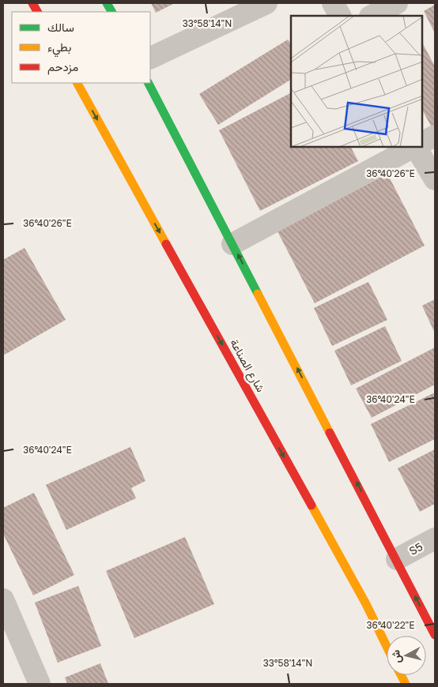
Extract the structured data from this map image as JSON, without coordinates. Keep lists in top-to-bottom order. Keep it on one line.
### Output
{"streets":{"main road":["شارع الصناعة"],"street":["S5"]},"legend":["سالك","بطيء","مزدحم"],"north":"left","coordinates":["33°58'14\"N","36°40'26\"E","36°40'24\"E","36°40'22\"E"]}
